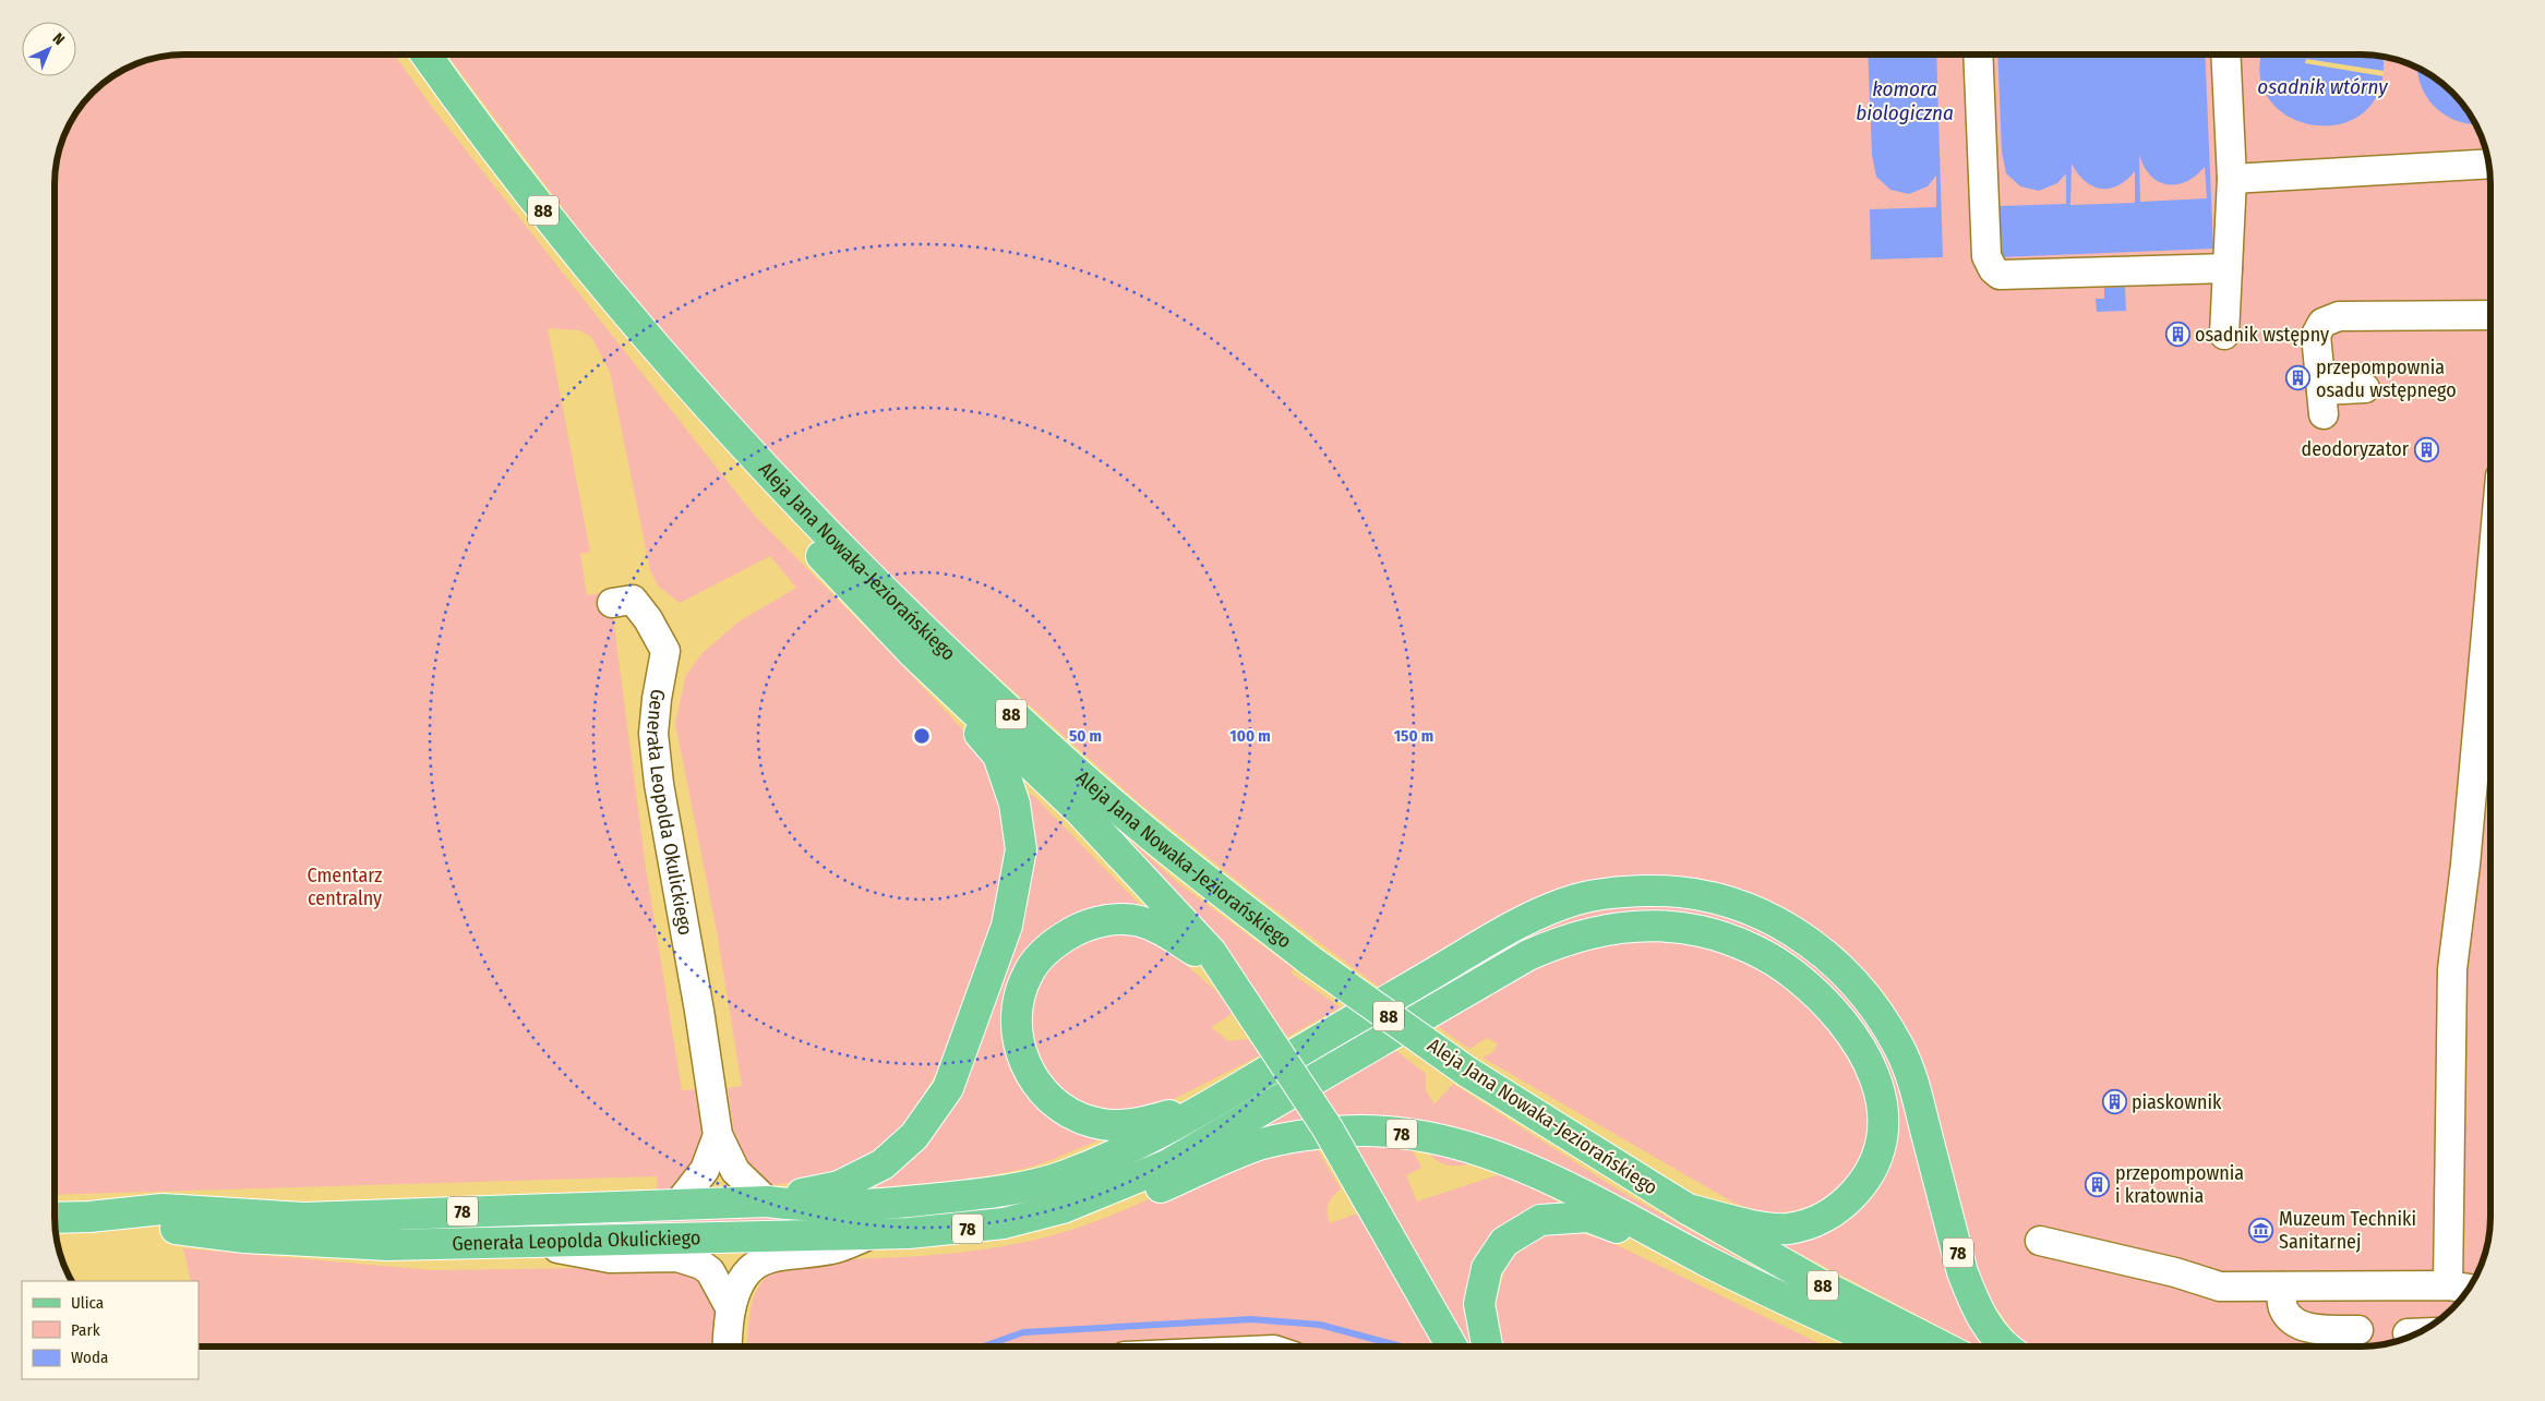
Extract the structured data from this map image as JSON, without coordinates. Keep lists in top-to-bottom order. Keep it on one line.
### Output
{"streets":{"main road":["88","Aleja Jana Nowaka-Jeziorańskiego","Generała Leopolda Okulickiego","78"]},"crossings":[["Generała Leopolda Okulickiego","78"]],"water":["osadnik wtórny","komora biologiczna"],"parks":["Cmentarz centralny"],"places":{"building":["osadnik wstępny","przepompownia osadu wstępnego","deodoryzator","piaskownik","przepompownia i kratownia"],"museum":["Muzeum Techniki Sanitarnej"]},"legend":["Ulica","Park","Woda"],"north":"top right","rings":["50 m","100 m","150 m"]}
